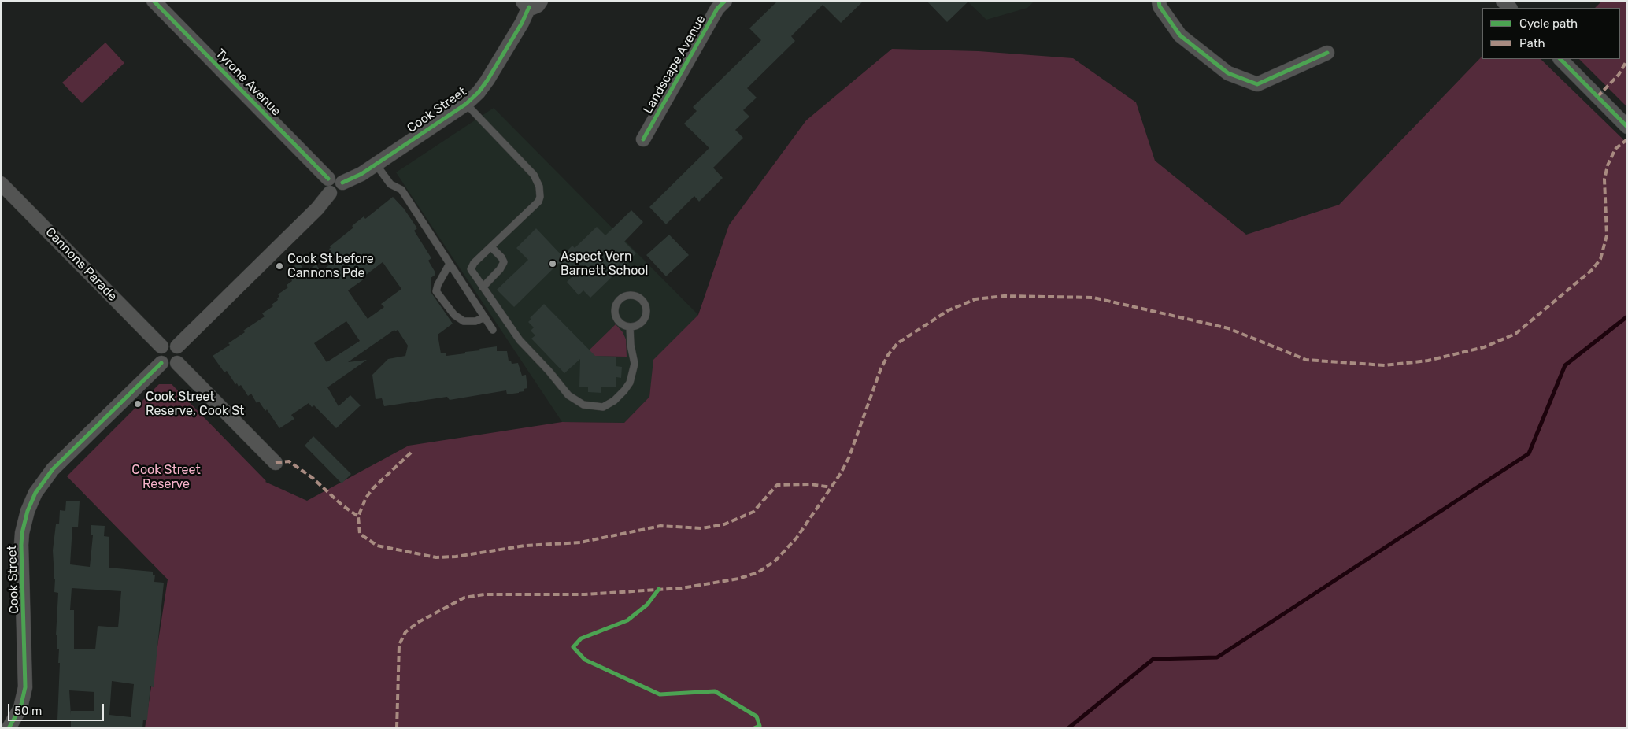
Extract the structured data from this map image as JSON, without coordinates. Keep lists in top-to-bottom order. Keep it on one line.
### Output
{"streets":{"street":["Landscape Avenue","Tyrone Avenue","Cook Street","Cannons Parade"]},"crossings":[["Tyrone Avenue","Cook Street"],["Cook Street","Cannons Parade"]],"parks":["Cook Street Reserve"],"places":["Aspect Vern Barnett School","Cook St before Cannons Pde","Cook Street Reserve, Cook St"],"legend":["Cycle path","Path"],"scale_bar":"50 m"}
